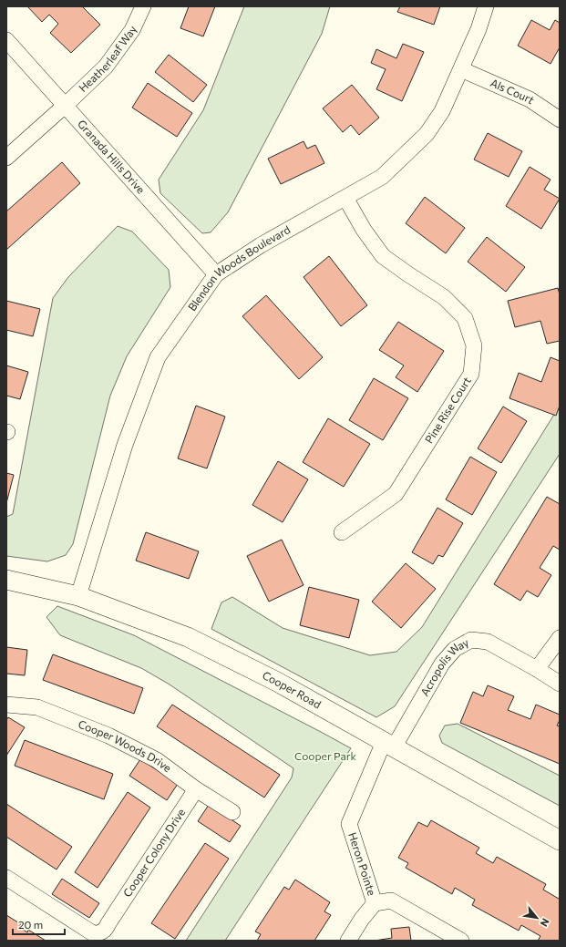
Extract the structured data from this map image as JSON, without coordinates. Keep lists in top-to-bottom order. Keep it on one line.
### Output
{"streets":{"street":["Heatherleaf Way","Als Court","Granada Hills Drive","Blendon Woods Boulevard","Pine Rise Court","Acropolis Way","Cooper Road","Cooper Woods Drive","Cooper Colony Drive","Heron Pointe"]},"crossings":[["Heatherleaf Way","Granada Hills Drive"],["Als Court","Blendon Woods Boulevard"],["Granada Hills Drive","Blendon Woods Boulevard"],["Blendon Woods Boulevard","Pine Rise Court"],["Blendon Woods Boulevard","Cooper Road"],["Acropolis Way","Cooper Road"],["Acropolis Way","Heron Pointe"],["Cooper Road","Heron Pointe"],["Cooper Woods Drive","Cooper Colony Drive"]],"parks":["Cooper Park"],"scale_bar":"20 m","north":"bottom right"}
